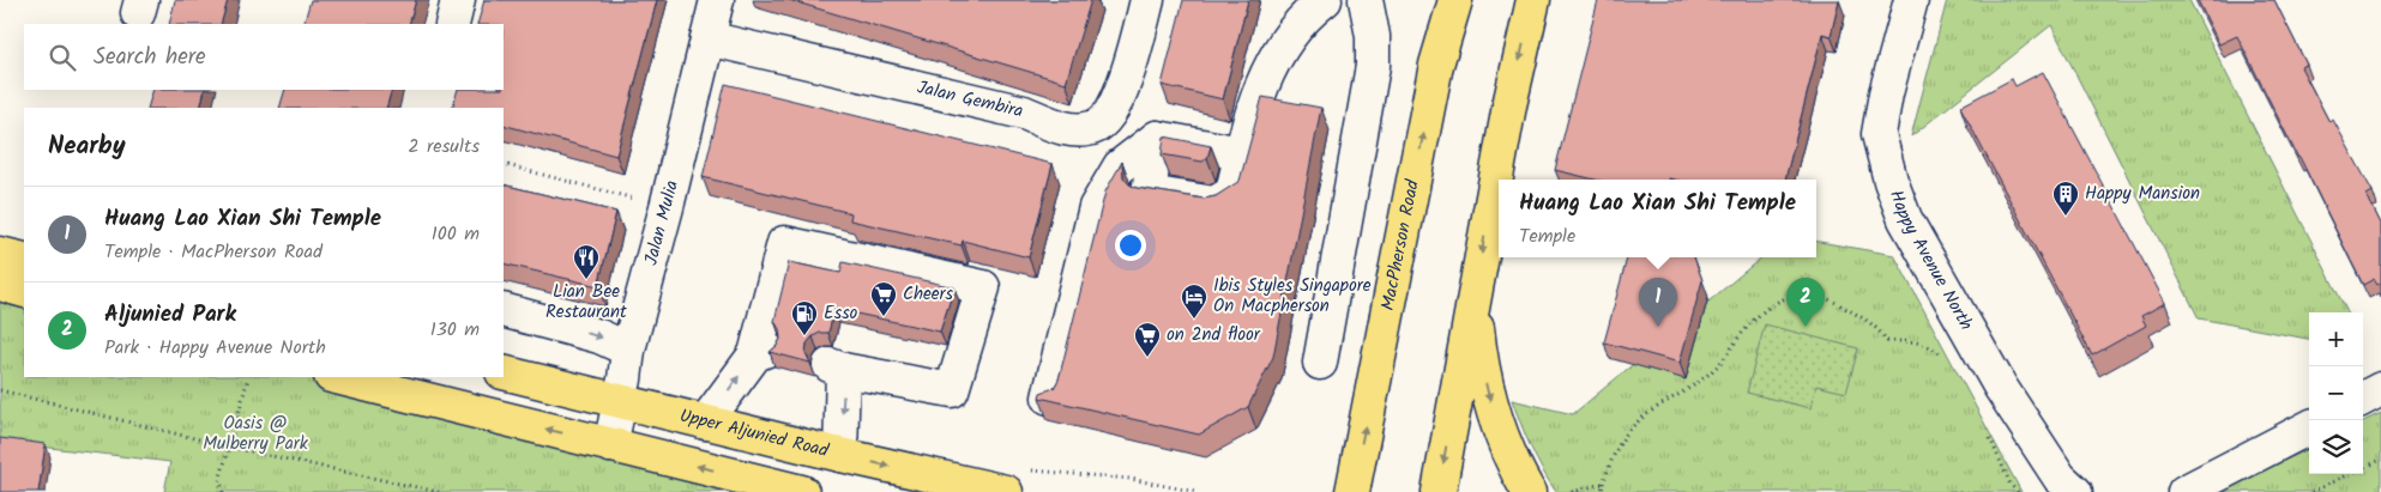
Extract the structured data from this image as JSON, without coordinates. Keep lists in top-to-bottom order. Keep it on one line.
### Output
{"streets":{"main road":["MacPherson Road","Upper Aljunied Road"],"street":["Jalan Gembira","Jalan Mulia","Happy Avenue North"]},"crossings":[["Jalan Gembira","Jalan Mulia"],["Jalan Mulia","Upper Aljunied Road"]],"parks":["Oasis @ Mulberry Park"],"places":{"building":["Happy Mansion"],"restaurant":["Lian Bee Restaurant"],"supermarket":["Cheers","on 2nd floor"],"hotel":["Ibis Styles Singapore On Macpherson"],"fuel station":["Esso"]},"page":{"search":"Search here","heading":["Nearby","2 results"],"popup":["Huang Lao Xian Shi Temple","Temple"],"list":[{"mark":"1","name":"Huang Lao Xian Shi Temple","note":"Temple · MacPherson Road","value":"100 m"},{"mark":"2","name":"Aljunied Park","note":"Park · Happy Avenue North","value":"130 m"}],"pins":["1","2"],"map_buttons":["+","−"]}}
